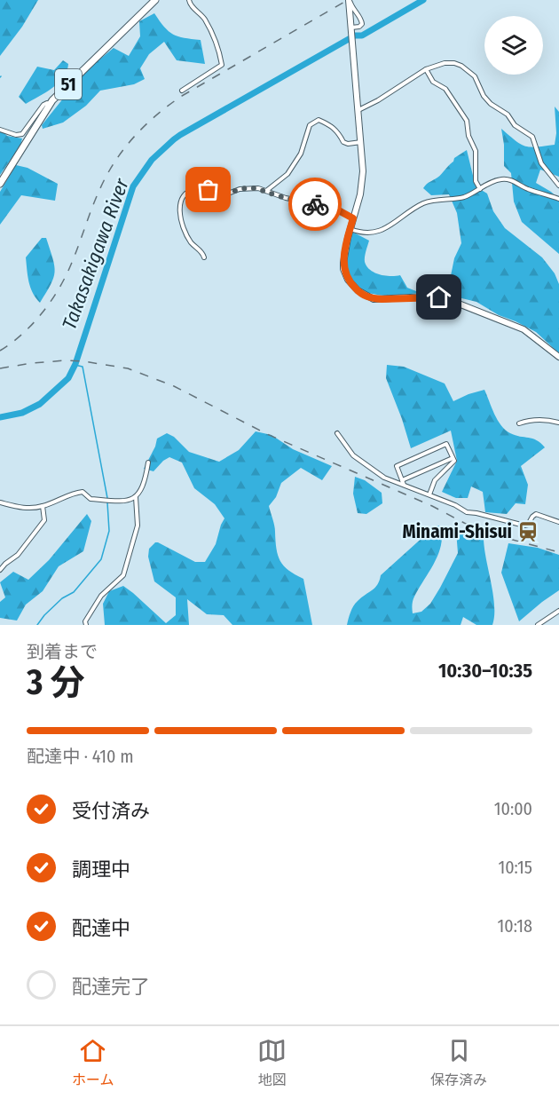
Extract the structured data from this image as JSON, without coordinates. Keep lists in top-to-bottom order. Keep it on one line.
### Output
{"streets":{"highway":["51"]},"water":["Takasakigawa River"],"places":{"station":["Minami-Shisui"]},"page":{"heading":["3 分","到着まで","10:30–10:35"],"bar":"配達中 · 410 m","list":[["受付済み","10:00"],["調理中","10:15"],["配達中","10:18"],"配達完了"],"tabs":["ホーム","地図","保存済み"]}}
